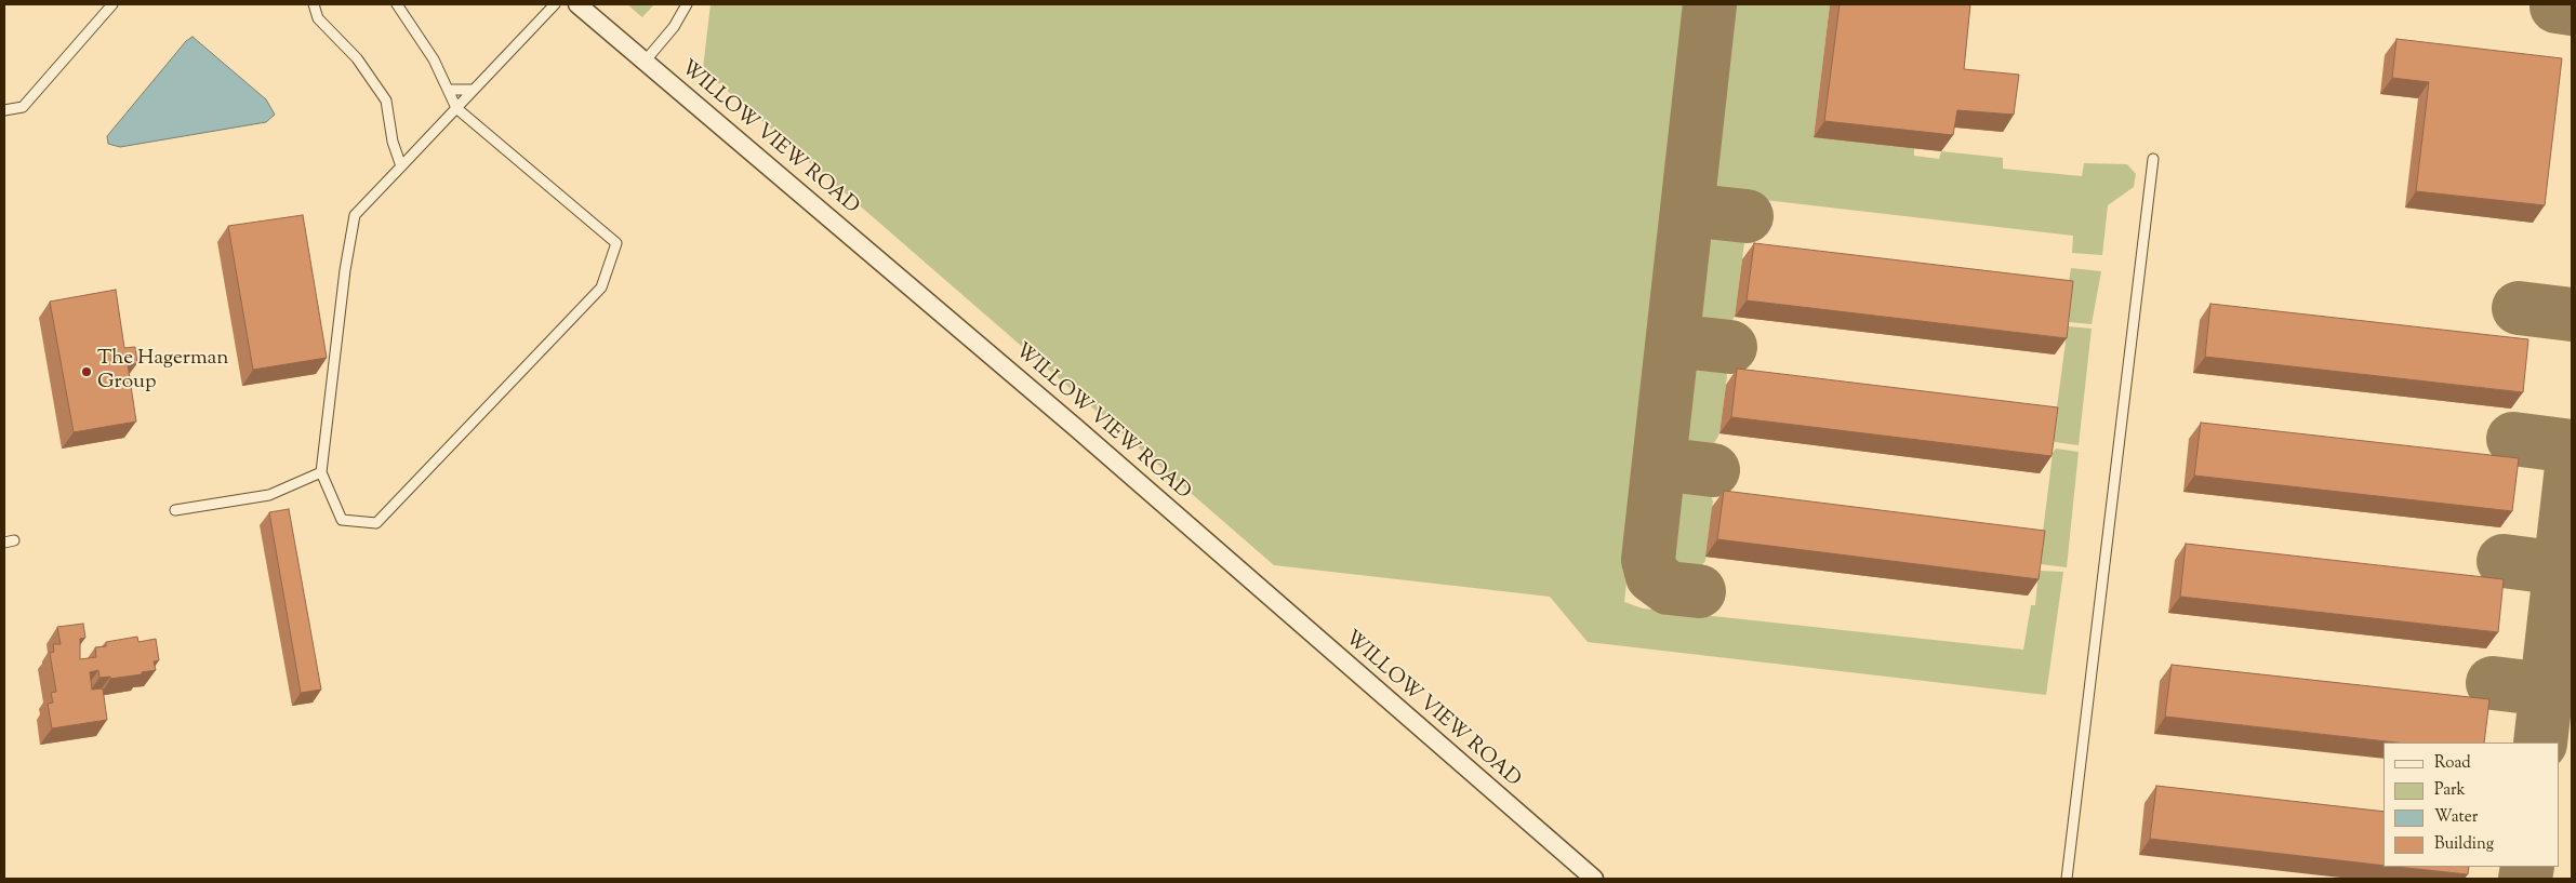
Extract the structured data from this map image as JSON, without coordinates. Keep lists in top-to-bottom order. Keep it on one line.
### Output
{"streets":{"street":["WILLOW VIEW ROAD"]},"places":["The Hagerman Group"],"legend":["Road","Park","Water","Building"]}
